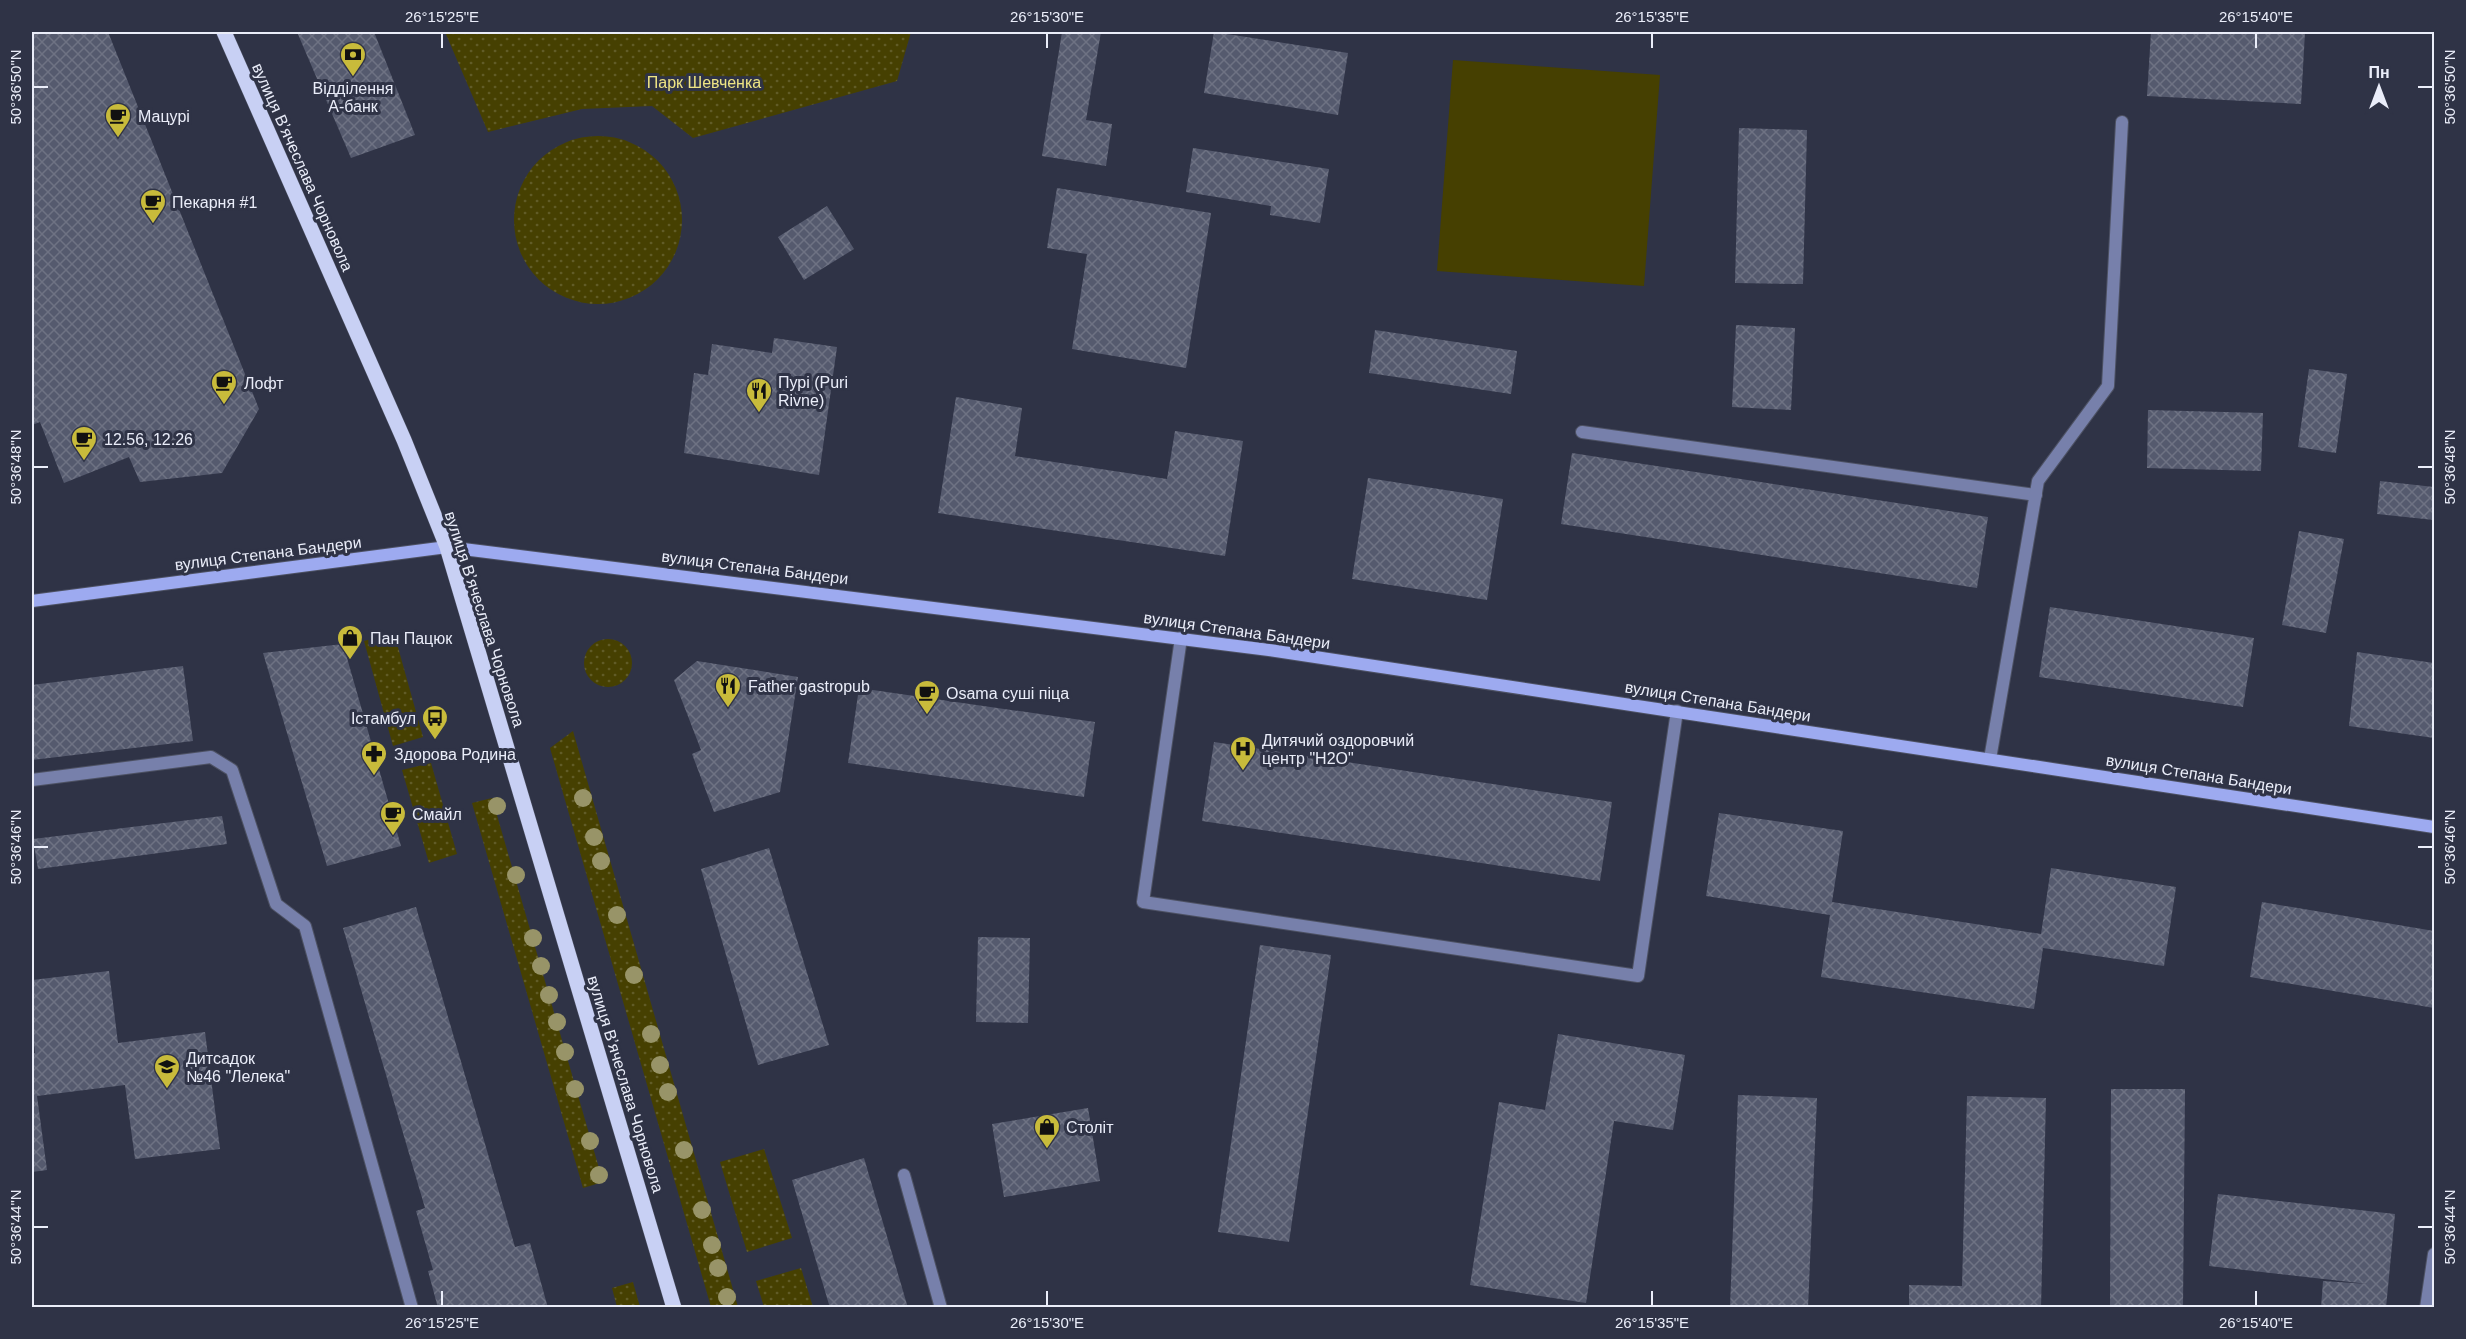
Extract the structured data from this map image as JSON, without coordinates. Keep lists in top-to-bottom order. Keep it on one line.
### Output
{"streets":{"main road":["вулиця Вʼячеслава Чорновола","вулиця Степана Бандери"]},"crossings":[["вулиця Вʼячеслава Чорновола","вулиця Степана Бандери"]],"parks":["Парк Шевченка"],"places":{"bank":["Відділення А-банк"],"cafe":["Мацурі","Пекарня #1","Лофт","12.56, 12.26","Osama суші піца","Смайл"],"restaurant":["Пурі (Puri Rivne)","Father gastropub"],"shop":["Пан Пацюк","Століт"],"bus stop":["Істамбул"],"hospital":["Дитячий оздоровчий центр \"H2O\""],"pharmacy":["Здорова Родина"],"school or university":["Дитсадок №46 \"Лелека\""]},"north":"top","coordinates":["26°15'25\"E","26°15'30\"E","26°15'35\"E","26°15'40\"E","50°36'50\"N","50°36'48\"N","50°36'46\"N","50°36'44\"N"]}
